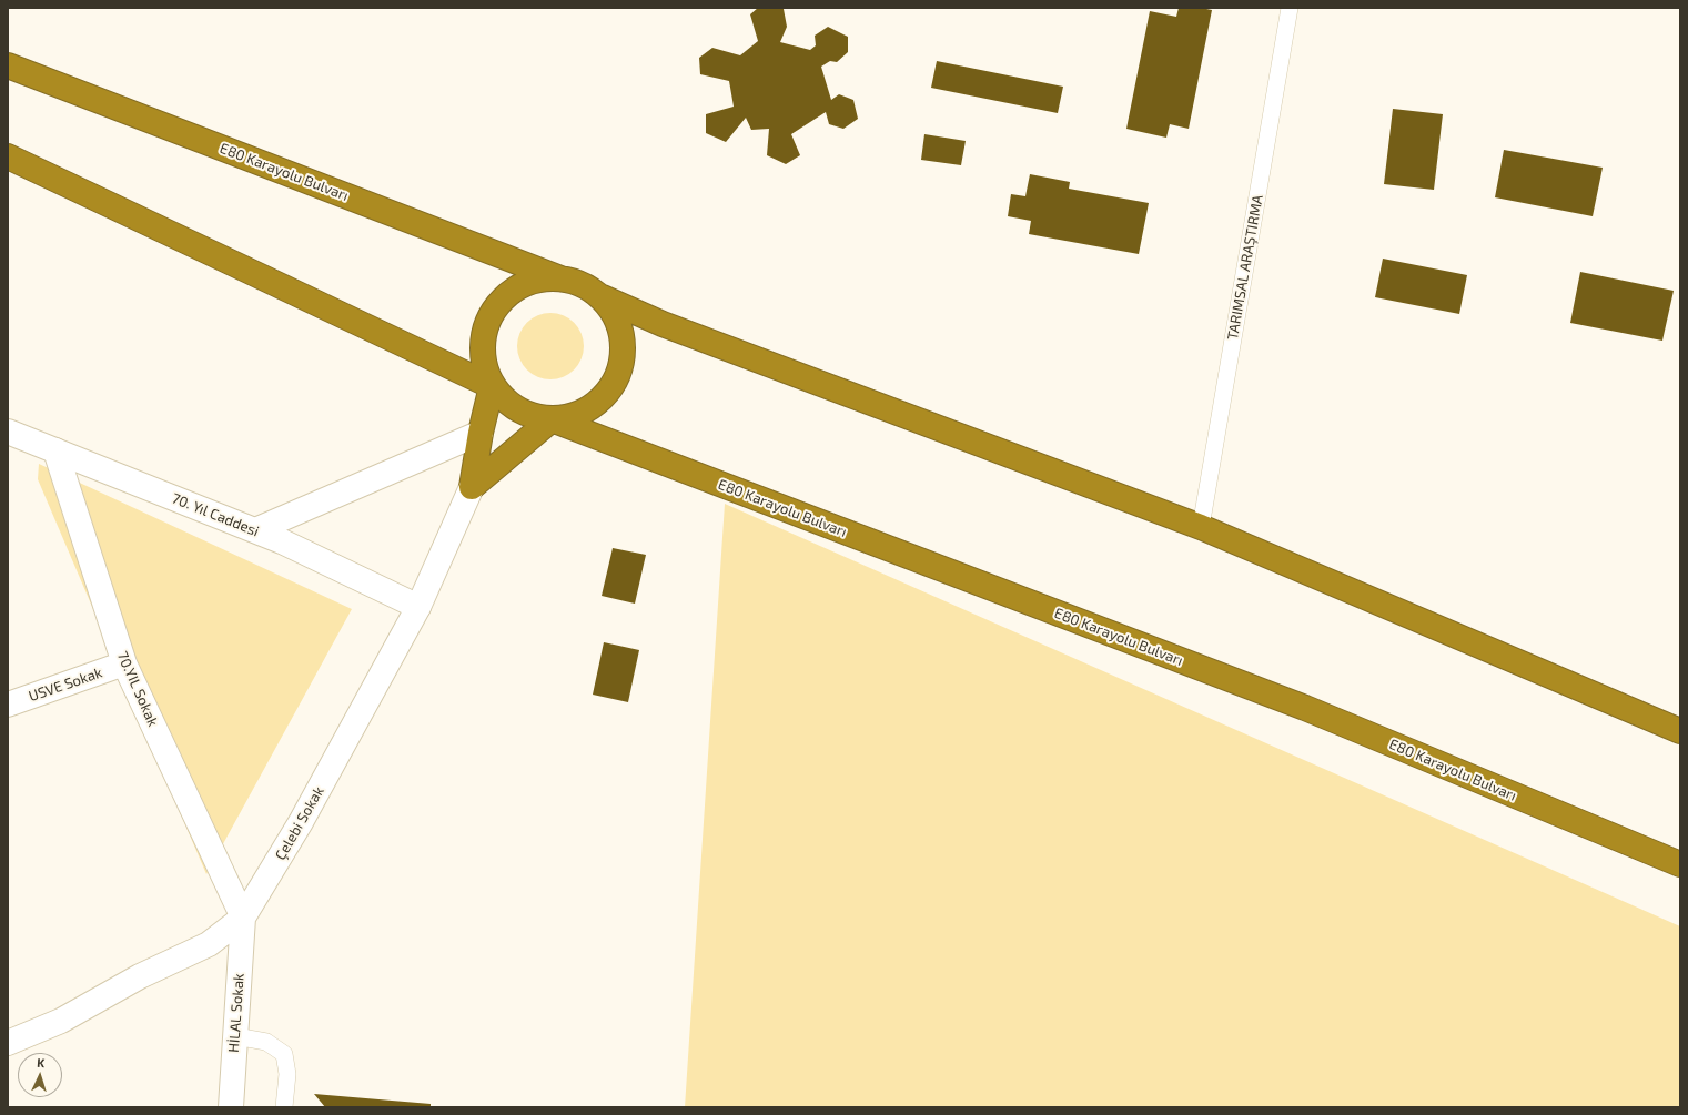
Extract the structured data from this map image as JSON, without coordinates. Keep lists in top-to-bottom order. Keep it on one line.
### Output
{"streets":{"highway":["E80 Karayolu Bulvarı"],"street":["70. Yıl Caddesi","USVE Sokak","70.YIL Sokak","Çelebi Sokak","HİLAL Sokak"],"lane":["TARIMSAL ARAŞTIRMA"]},"crossings":[["70. Yıl Caddesi","70.YIL Sokak"],["70. Yıl Caddesi","Çelebi Sokak"],["USVE Sokak","70.YIL Sokak"],["70.YIL Sokak","Çelebi Sokak"],["70.YIL Sokak","HİLAL Sokak"],["Çelebi Sokak","HİLAL Sokak"]],"north":"top"}
